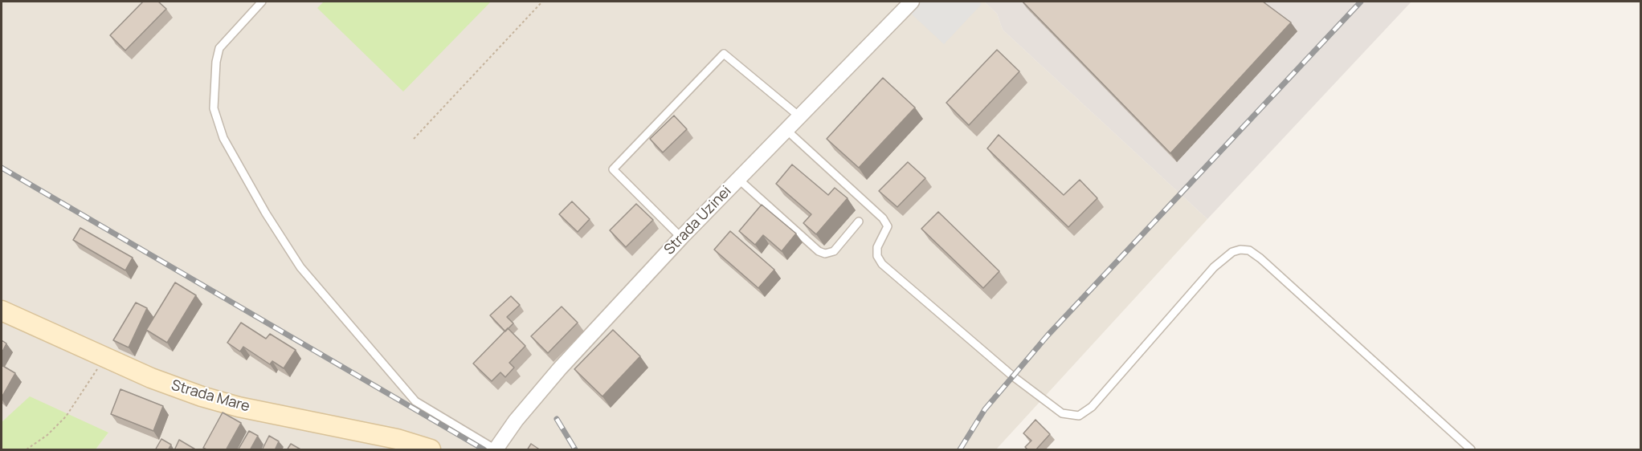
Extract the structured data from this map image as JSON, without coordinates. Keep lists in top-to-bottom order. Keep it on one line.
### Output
{"streets":{"main road":["Strada Mare"],"street":["Strada Uzinei"]}}
